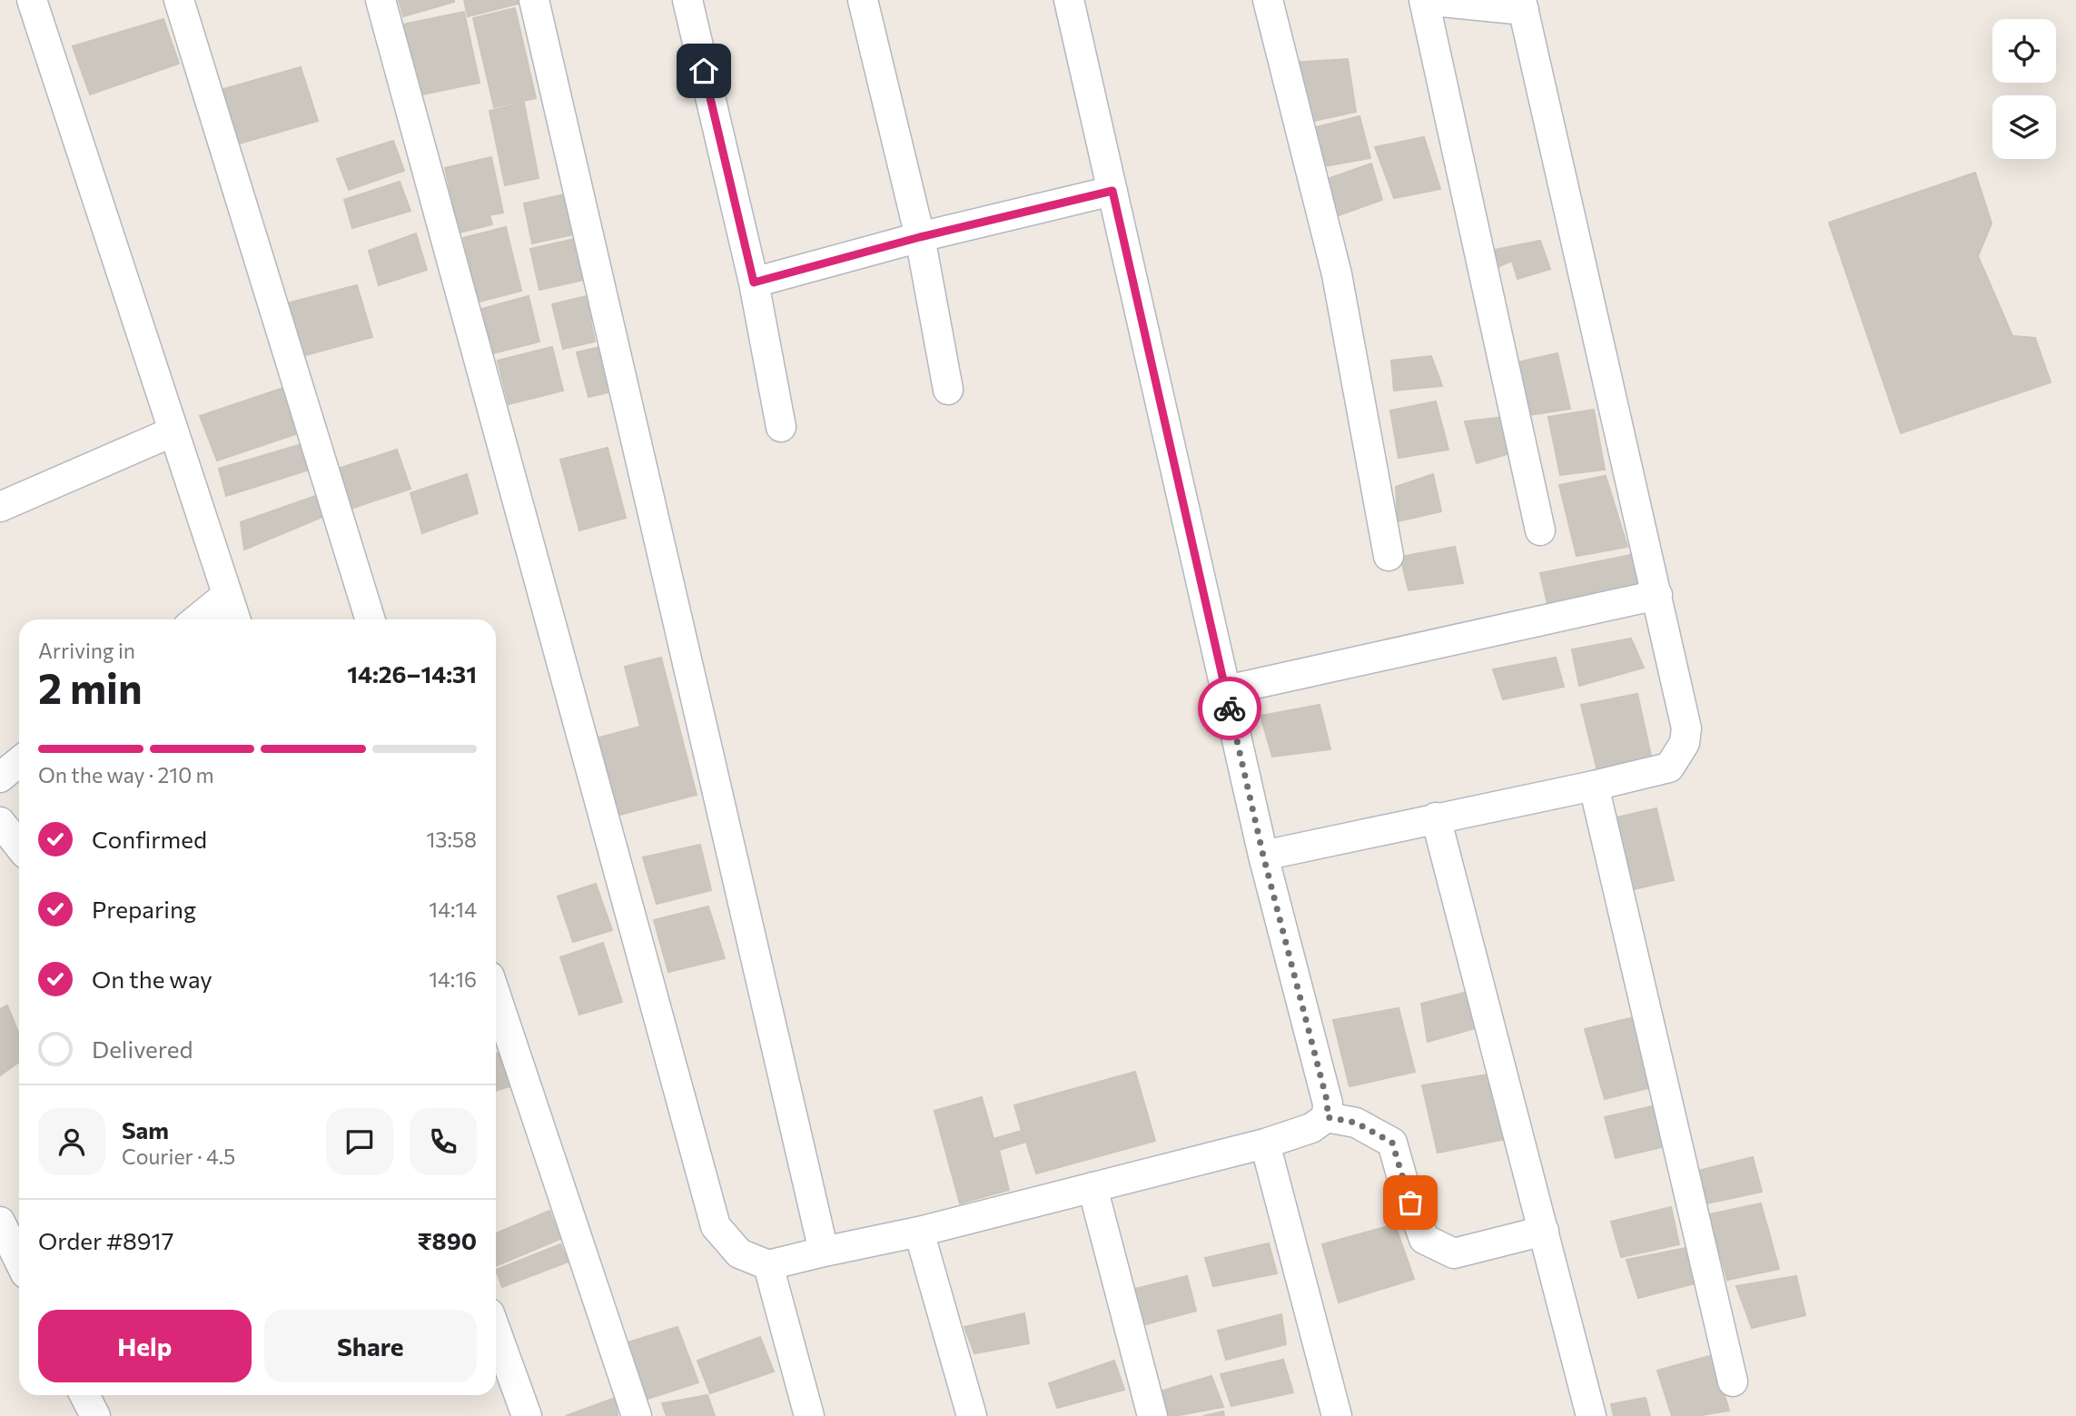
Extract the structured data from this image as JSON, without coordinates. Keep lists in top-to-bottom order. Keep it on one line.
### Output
{"page":{"heading":["2 min","Arriving in","14:26–14:31"],"panel":["Sam","Courier · 4.5","Order #8917","₹890"],"bar":"On the way · 210 m","list":[["Confirmed","13:58"],["Preparing","14:14"],["On the way","14:16"],"Delivered"],"buttons":["Help","Share"]}}
